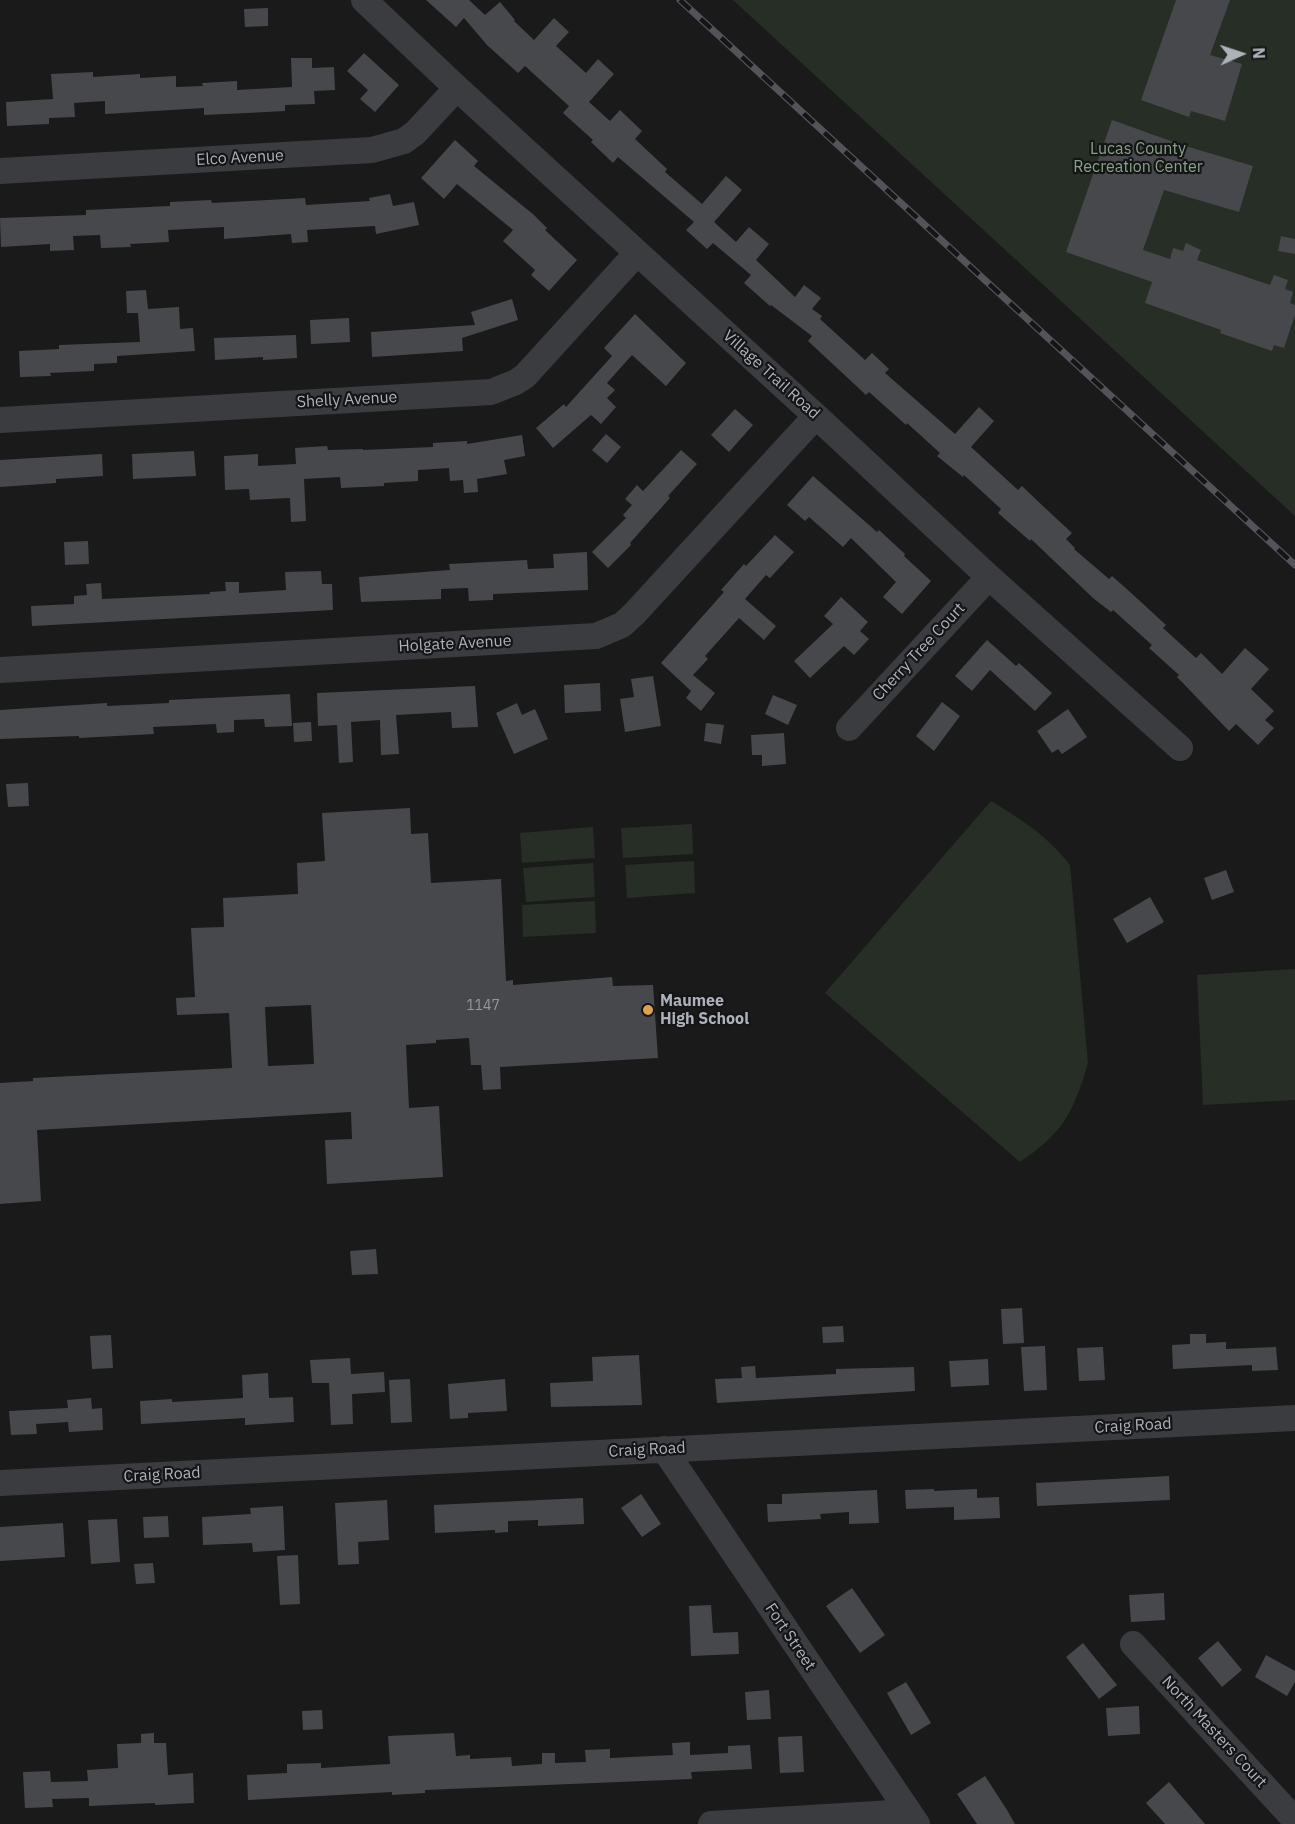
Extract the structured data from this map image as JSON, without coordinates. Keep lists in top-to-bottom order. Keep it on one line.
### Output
{"streets":{"street":["Elco Avenue","Village Trail Road","Shelly Avenue","Holgate Avenue","Cherry Tree Court","Craig Road","Fort Street","North Masters Court"]},"crossings":[["Elco Avenue","Village Trail Road"],["Village Trail Road","Shelly Avenue"],["Village Trail Road","Holgate Avenue"],["Village Trail Road","Cherry Tree Court"],["Craig Road","Fort Street"]],"parks":["Lucas County Recreation Center"],"places":["Maumee High School"],"house_numbers":["1147"],"north":"right"}
